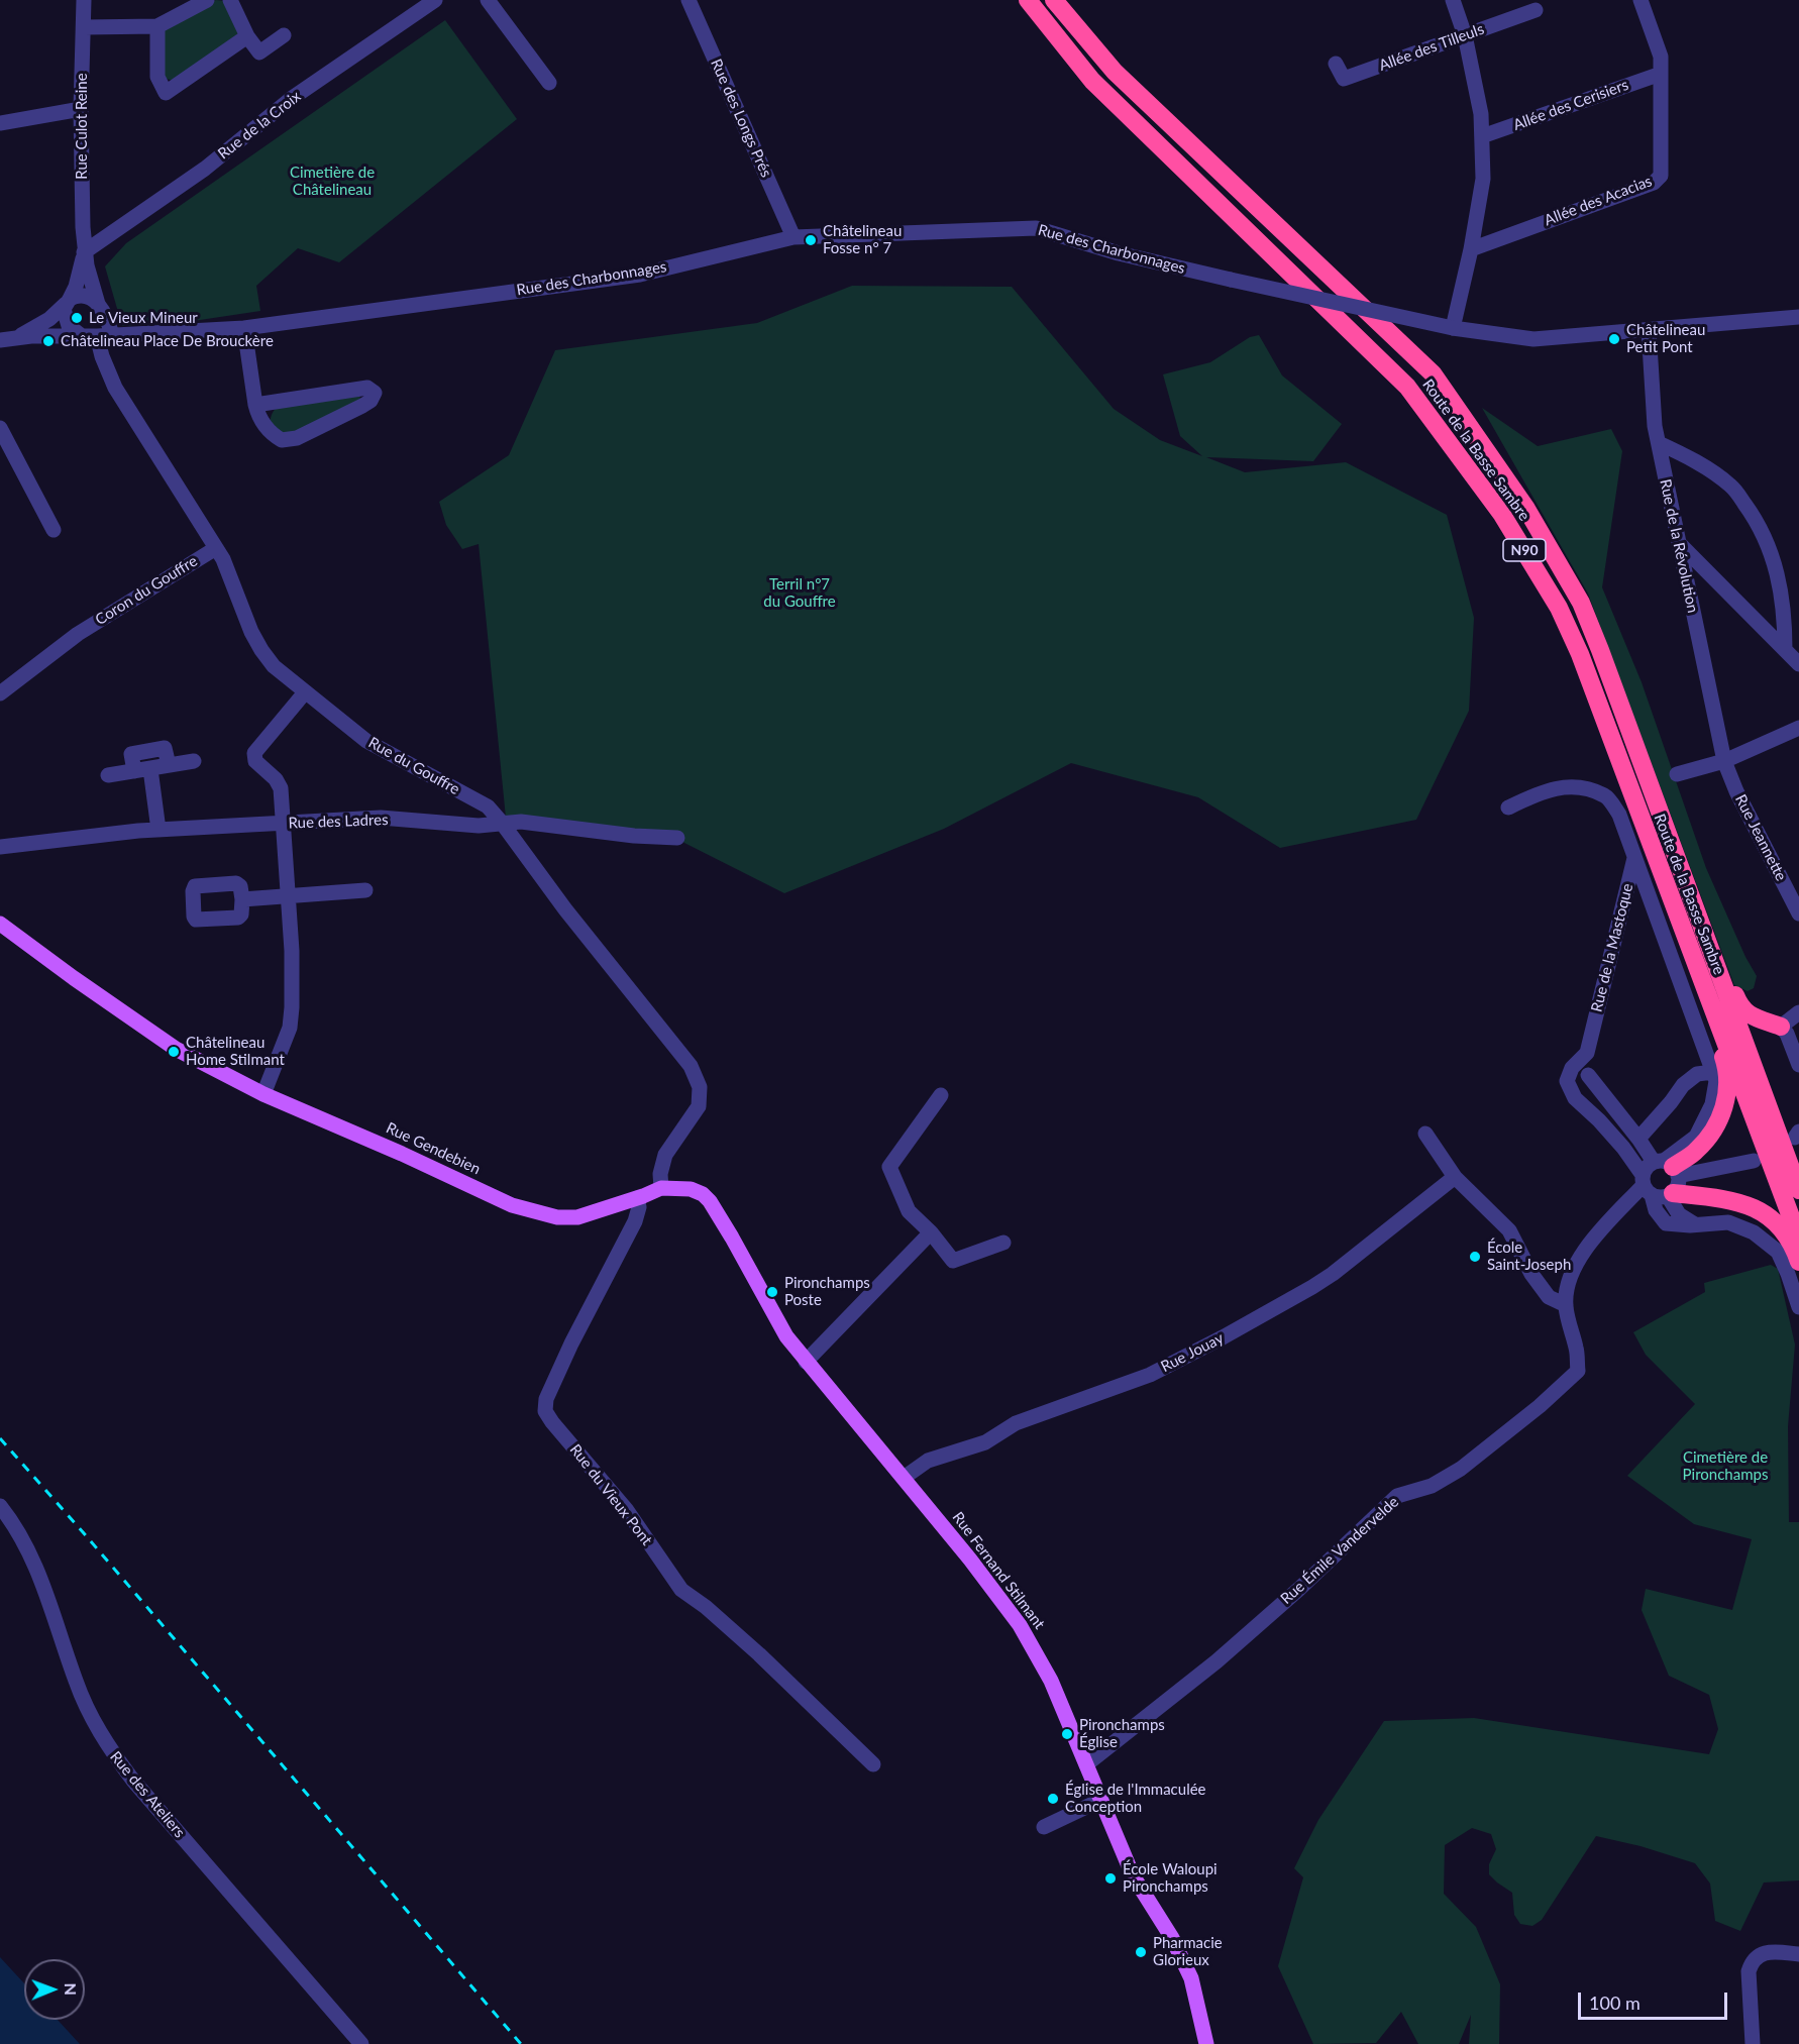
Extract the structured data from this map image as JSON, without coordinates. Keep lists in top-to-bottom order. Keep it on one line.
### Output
{"streets":{"highway":["Route de la Basse Sambre","N90"],"main road":["Rue Gendebien","Rue Fernand Stilmant"],"street":["Allée des Tilleuls","Allée des Cerisiers","Rue des Longs Prés","Rue de la Croix","Rue Culot Reine","Allée des Acacias","Rue des Charbonnages","Rue de la Révolution","Coron du Gouffre","Rue du Gouffre","Rue des Ladres","Rue Jeannette","Rue de la Mastoque","Rue Jouay","Rue du Vieux Pont","Rue Émile Vandervelde","Rue des Ateliers"]},"crossings":[["Allée des Cerisiers","Allée des Acacias"],["Rue des Longs Prés","Rue des Charbonnages"],["Rue de la Croix","Rue Culot Reine"],["Rue des Charbonnages","Rue de la Révolution"],["Rue des Charbonnages","Rue du Gouffre"],["Rue de la Révolution","Rue Jeannette"],["Coron du Gouffre","Rue du Gouffre"],["Rue du Gouffre","Rue des Ladres"],["Rue du Gouffre","Rue Gendebien"],["Rue de la Mastoque","Rue Émile Vandervelde"],["Rue Gendebien","Rue du Vieux Pont"],["Rue Gendebien","Rue Fernand Stilmant"],["Rue Jouay","Rue Fernand Stilmant"],["Rue Émile Vandervelde","Rue Fernand Stilmant"]],"parks":["Cimetière de Châtelineau","Terril n°7 du Gouffre","Cimetière de Pironchamps"],"places":["Châtelineau Fosse n° 7","Le Vieux Mineur","Châtelineau Petit Pont","Châtelineau Place De Brouckère","Châtelineau Home Stilmant","École Saint-Joseph","Pironchamps Poste","Pironchamps Église","Église de l'Immaculée Conception","École Waloupi Pironchamps","Pharmacie Glorieux"],"scale_bar":"100 m","north":"right"}
